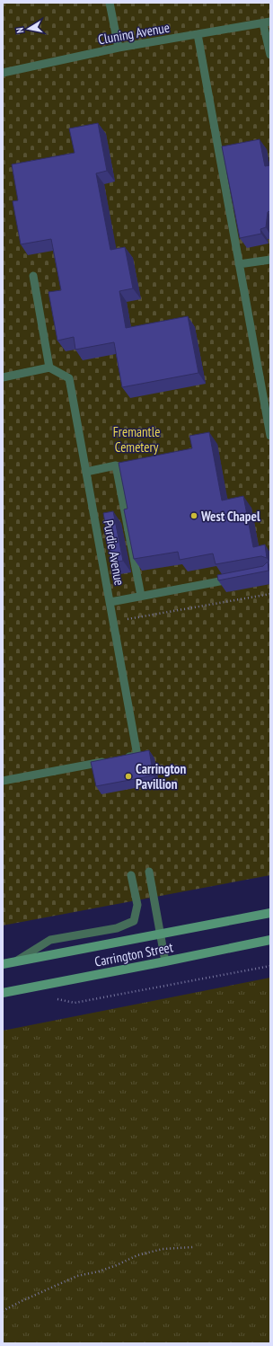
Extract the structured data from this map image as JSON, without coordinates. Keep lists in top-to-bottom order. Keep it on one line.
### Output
{"streets":{"main road":["Carrington Street"],"lane":["Cluning Avenue","Purdie Avenue"]},"parks":["Fremantle Cemetery"],"places":["West Chapel","Carrington Pavillion"],"north":"left"}
